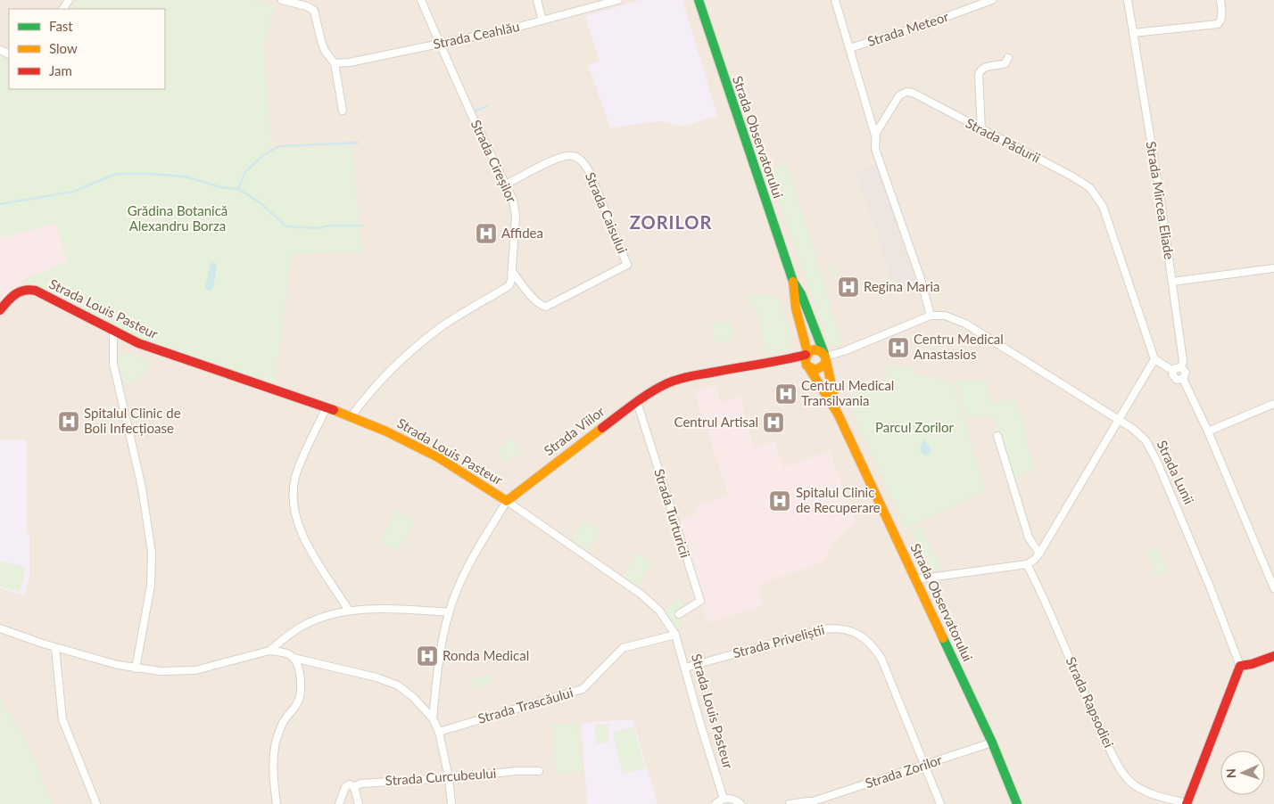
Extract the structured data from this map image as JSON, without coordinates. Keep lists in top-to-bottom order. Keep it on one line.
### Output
{"streets":{"street":["Strada Meteor","Strada Ceahlău","Strada Observatorului","Strada Pădurii","Strada Cireșilor","Strada Mircea Eliade","Strada Caisului","Strada Louis Pasteur","Strada Viilor","Strada Lunii","Strada Turturicii","Strada Priveliștii","Strada Rapsodiei","Strada Trascăului","Strada Zorilor","Strada Curcubeului"]},"crossings":[["Strada Meteor","Strada Pădurii"],["Strada Ceahlău","Strada Cireșilor"],["Strada Observatorului","Strada Viilor"],["Strada Observatorului","Strada Zorilor"],["Strada Pădurii","Strada Mircea Eliade"],["Strada Cireșilor","Strada Caisului"],["Strada Louis Pasteur","Strada Viilor"],["Strada Louis Pasteur","Strada Priveliștii"],["Strada Louis Pasteur","Strada Trascăului"],["Strada Viilor","Strada Turturicii"],["Strada Priveliștii","Strada Zorilor"]],"districts":["ZORILOR"],"parks":["Grădina Botanică Alexandru Borza","Parcul Zorilor"],"places":{"hospital":["Affidea","Regina Maria","Centru Medical Anastasios","Centrul Medical Transilvania","Spitalul Clinic de Boli Infecțioase","Centrul Artisal","Spitalul Clinic de Recuperare","Ronda Medical"]},"legend":["Fast","Slow","Jam"],"north":"left"}
